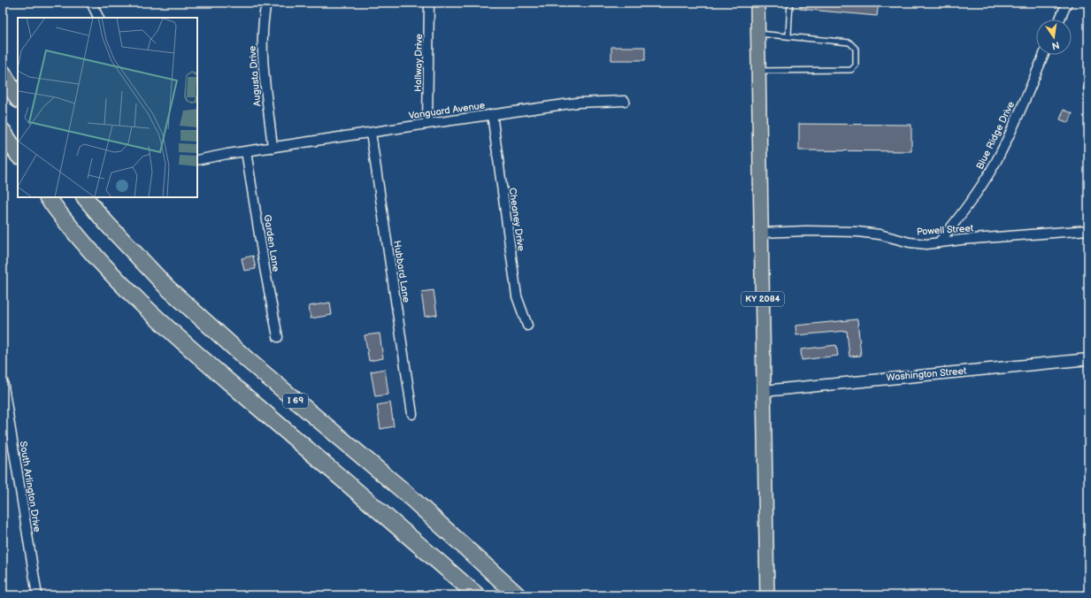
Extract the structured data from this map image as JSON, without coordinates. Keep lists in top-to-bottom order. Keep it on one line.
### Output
{"streets":{"highway":["I 69"],"main road":["KY 2084"],"street":["Hallway Drive","Augusta Drive","Vanguard Avenue","Blue Ridge Drive","Cheaney Drive","Powell Street","Garden Lane","Hubbard Lane","Washington Street","South Arlington Drive"]},"crossings":[["Hallway Drive","Vanguard Avenue"],["Augusta Drive","Vanguard Avenue"],["Vanguard Avenue","Cheaney Drive"],["Vanguard Avenue","Garden Lane"],["Vanguard Avenue","Hubbard Lane"],["Blue Ridge Drive","Powell Street"],["Powell Street","KY 2084"],["KY 2084","Washington Street"]],"north":"bottom"}
